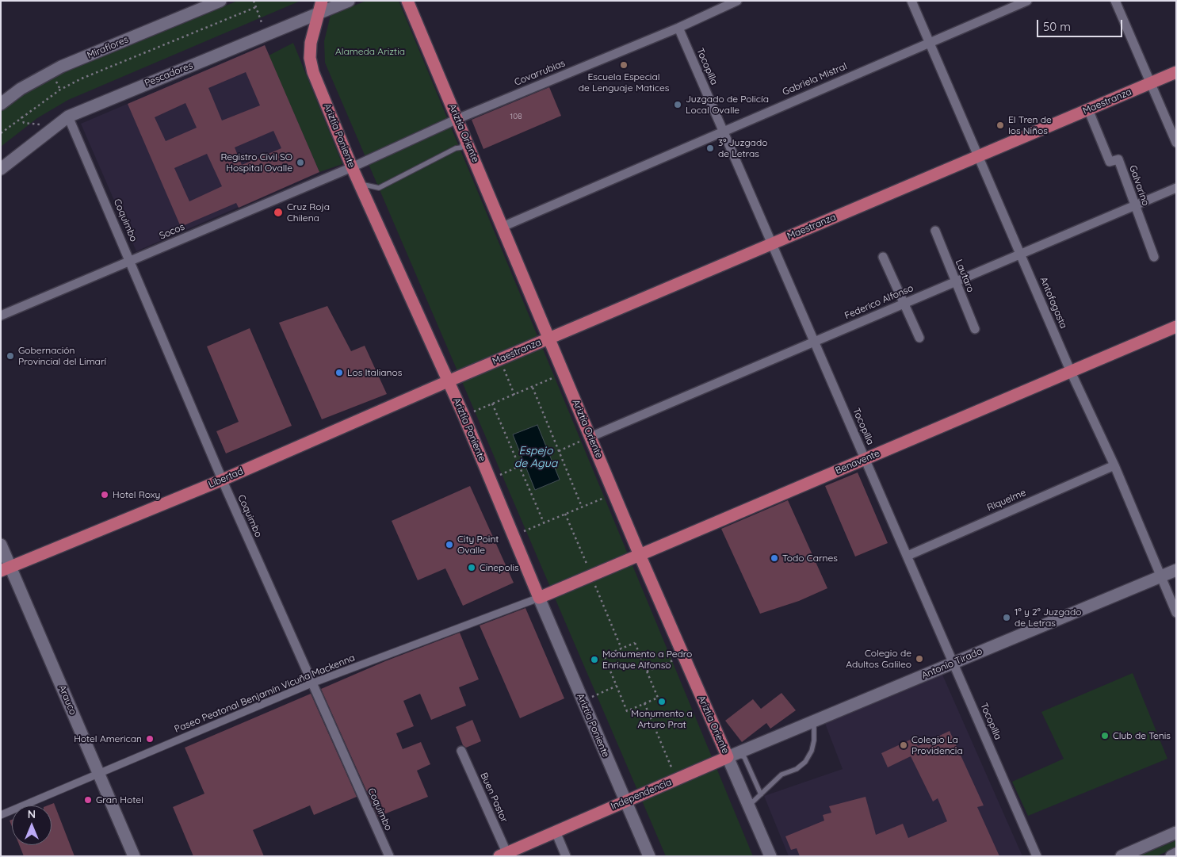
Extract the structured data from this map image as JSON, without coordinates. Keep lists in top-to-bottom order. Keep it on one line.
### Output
{"streets":{"main road":["Maestranza","Ariztía Oriente","Ariztía Poniente","Benavente","Libertad","Independencia"],"street":["Miraflores","Tocopilla","Covarrubias","Pescadores","Gabriela Mistral","Galvarino","Coquimbo","Socos","Lautaro","Federico Alfonso","Antofagasta","Riquelme","Antonio Tirado","Paseo Peatonal Benjamín Vicuña Mackenna","Arauco","Buen Pastor"]},"crossings":[["Tocopilla","Covarrubias"],["Tocopilla","Gabriela Mistral"],["Tocopilla","Maestranza"],["Tocopilla","Federico Alfonso"],["Tocopilla","Benavente"],["Tocopilla","Riquelme"],["Tocopilla","Antonio Tirado"],["Covarrubias","Ariztía Oriente"],["Covarrubias","Ariztía Poniente"],["Covarrubias","Socos"],["Pescadores","Ariztía Poniente"],["Pescadores","Coquimbo"],["Gabriela Mistral","Ariztía Oriente"],["Gabriela Mistral","Antofagasta"],["Maestranza","Ariztía Oriente"],["Maestranza","Ariztía Poniente"],["Maestranza","Galvarino"],["Maestranza","Antofagasta"],["Maestranza","Libertad"],["Ariztía Oriente","Federico Alfonso"],["Ariztía Oriente","Benavente"],["Ariztía Oriente","Antonio Tirado"],["Ariztía Oriente","Independencia"],["Ariztía Poniente","Socos"],["Ariztía Poniente","Benavente"],["Ariztía Poniente","Libertad"],["Ariztía Poniente","Paseo Peatonal Benjamín Vicuña Mackenna"],["Ariztía Poniente","Independencia"],["Galvarino","Federico Alfonso"],["Coquimbo","Socos"],["Coquimbo","Libertad"],["Coquimbo","Paseo Peatonal Benjamín Vicuña Mackenna"],["Lautaro","Federico Alfonso"],["Federico Alfonso","Antofagasta"],["Antofagasta","Benavente"],["Antofagasta","Riquelme"],["Antofagasta","Antonio Tirado"],["Benavente","Paseo Peatonal Benjamín Vicuña Mackenna"],["Libertad","Arauco"],["Antonio Tirado","Independencia"],["Paseo Peatonal Benjamín Vicuña Mackenna","Arauco"],["Independencia","Buen Pastor"]],"water":["Espejo de Agua"],"parks":["Alameda Ariztia"],"places":["Escuela Especial de Lenguaje Matices","Juzgado de Policía Local Ovalle","El Tren de los Niños","3º Juzgado de Letras","Registro Civil SO Hospital Ovalle","Cruz Roja Chilena","Gobernación Provincial del Limarí","Los Italianos","Hotel Roxy","City Point Ovalle","Todo Carnes","Cinepolis","1º y 2° Juzgado de Letras","Colegio de Adultos Galileo","Monumento a Pedro Enrique Alfonso","Monumento a Arturo Prat","Club de Tenis","Hotel American","Colegio La Providencia","Gran Hotel"],"house_numbers":["108"],"scale_bar":"50 m","north":"top"}
